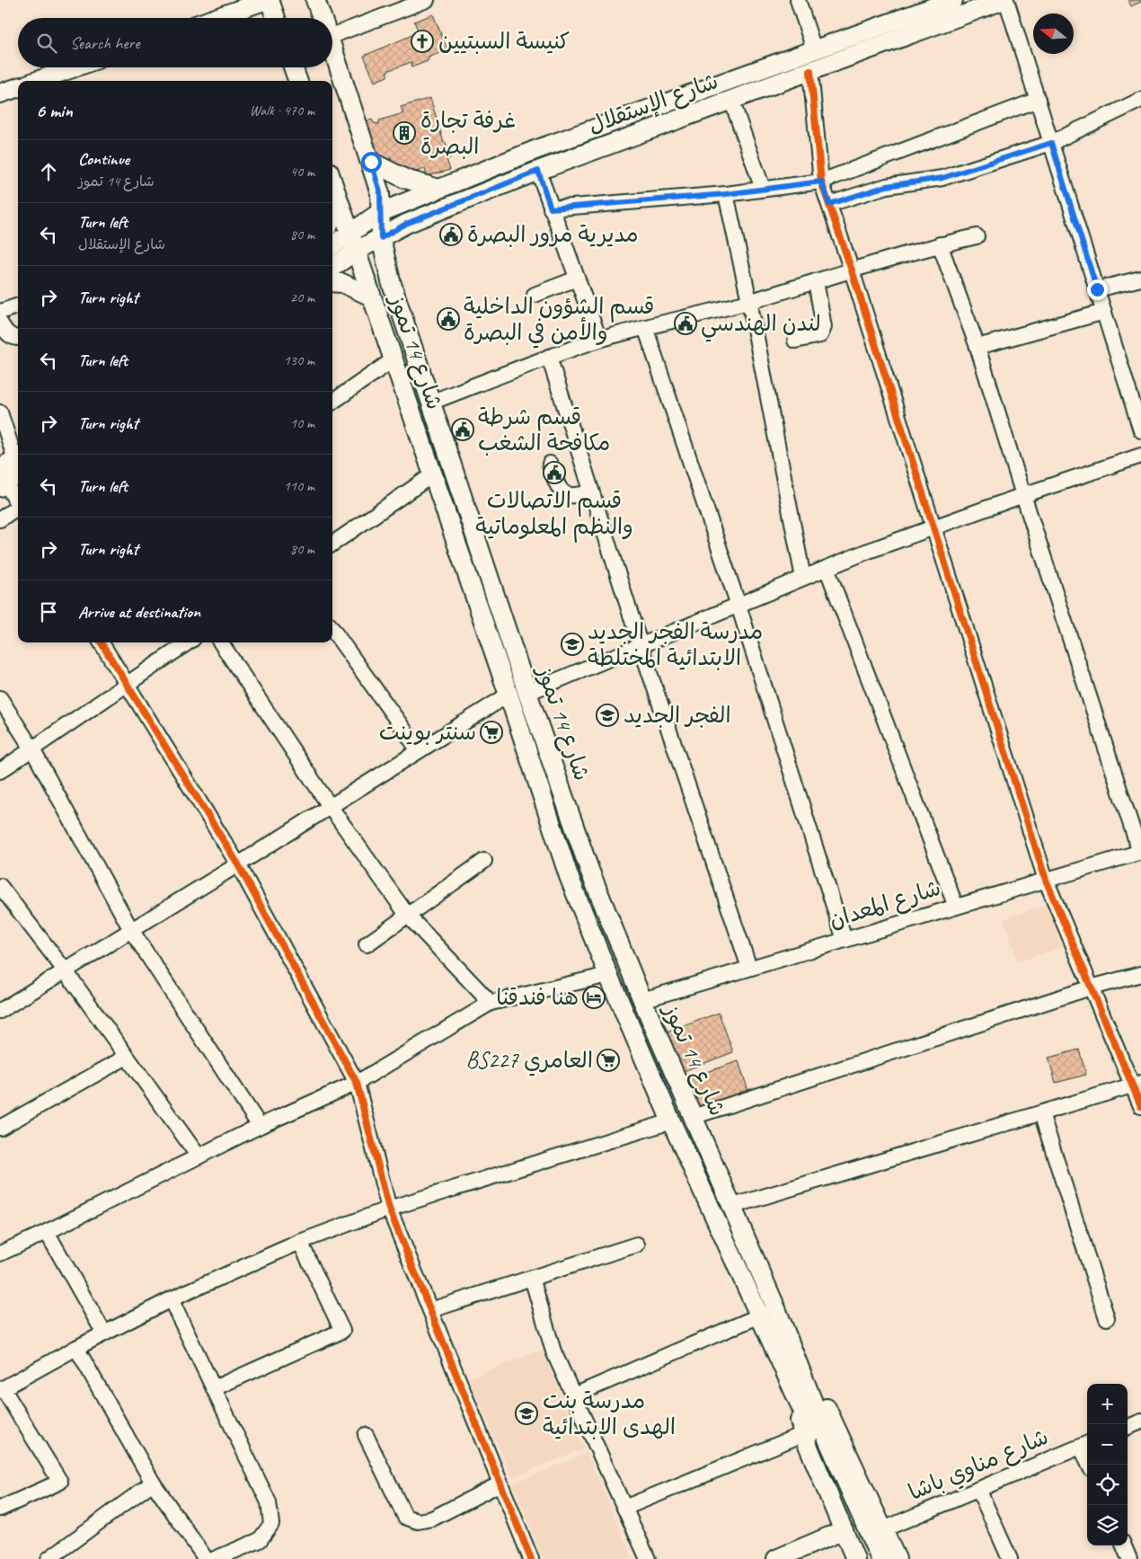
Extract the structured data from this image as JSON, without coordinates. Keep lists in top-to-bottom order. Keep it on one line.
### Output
{"streets":{"main road":["شارع الإستقلال","شارع 14 تموز"],"street":["شارع المعدان","شارع مناوي باشا"]},"crossings":[["شارع الإستقلال","شارع 14 تموز"],["شارع 14 تموز","شارع المعدان"]],"places":{"church":["كنيسة السبتيين"],"building":["غرفة تجارة البصرة"],"public building":["مديرية مرور البصرة","قسم الشؤون الداخلية والأمن في البصرة","لندن الهندسي","قسم شرطة مكافحة الشغب","قسم الاتصالات والنظم المعلوماتية"],"school or university":["مدرسة الفجر الجديد الابتدائية المختلطة","الفجر الجديد","مدرسة بنت الهدى اﻻبتدائية"],"supermarket":["سنتر بوينت","BS227 العامري"],"hotel":["هنا فندقنا"]},"north":"left","page":{"search":"Search here","heading":["6 min","Walk · 470 m"],"list":[["Continue","شارع 14 تموز","40 m"],["Turn left","شارع الإستقلال","80 m"],["Turn right","20 m"],["Turn left","130 m"],["Turn right","10 m"],["Turn left","110 m"],["Turn right","80 m"],"Arrive at destination"],"map_buttons":["+","−"]}}
